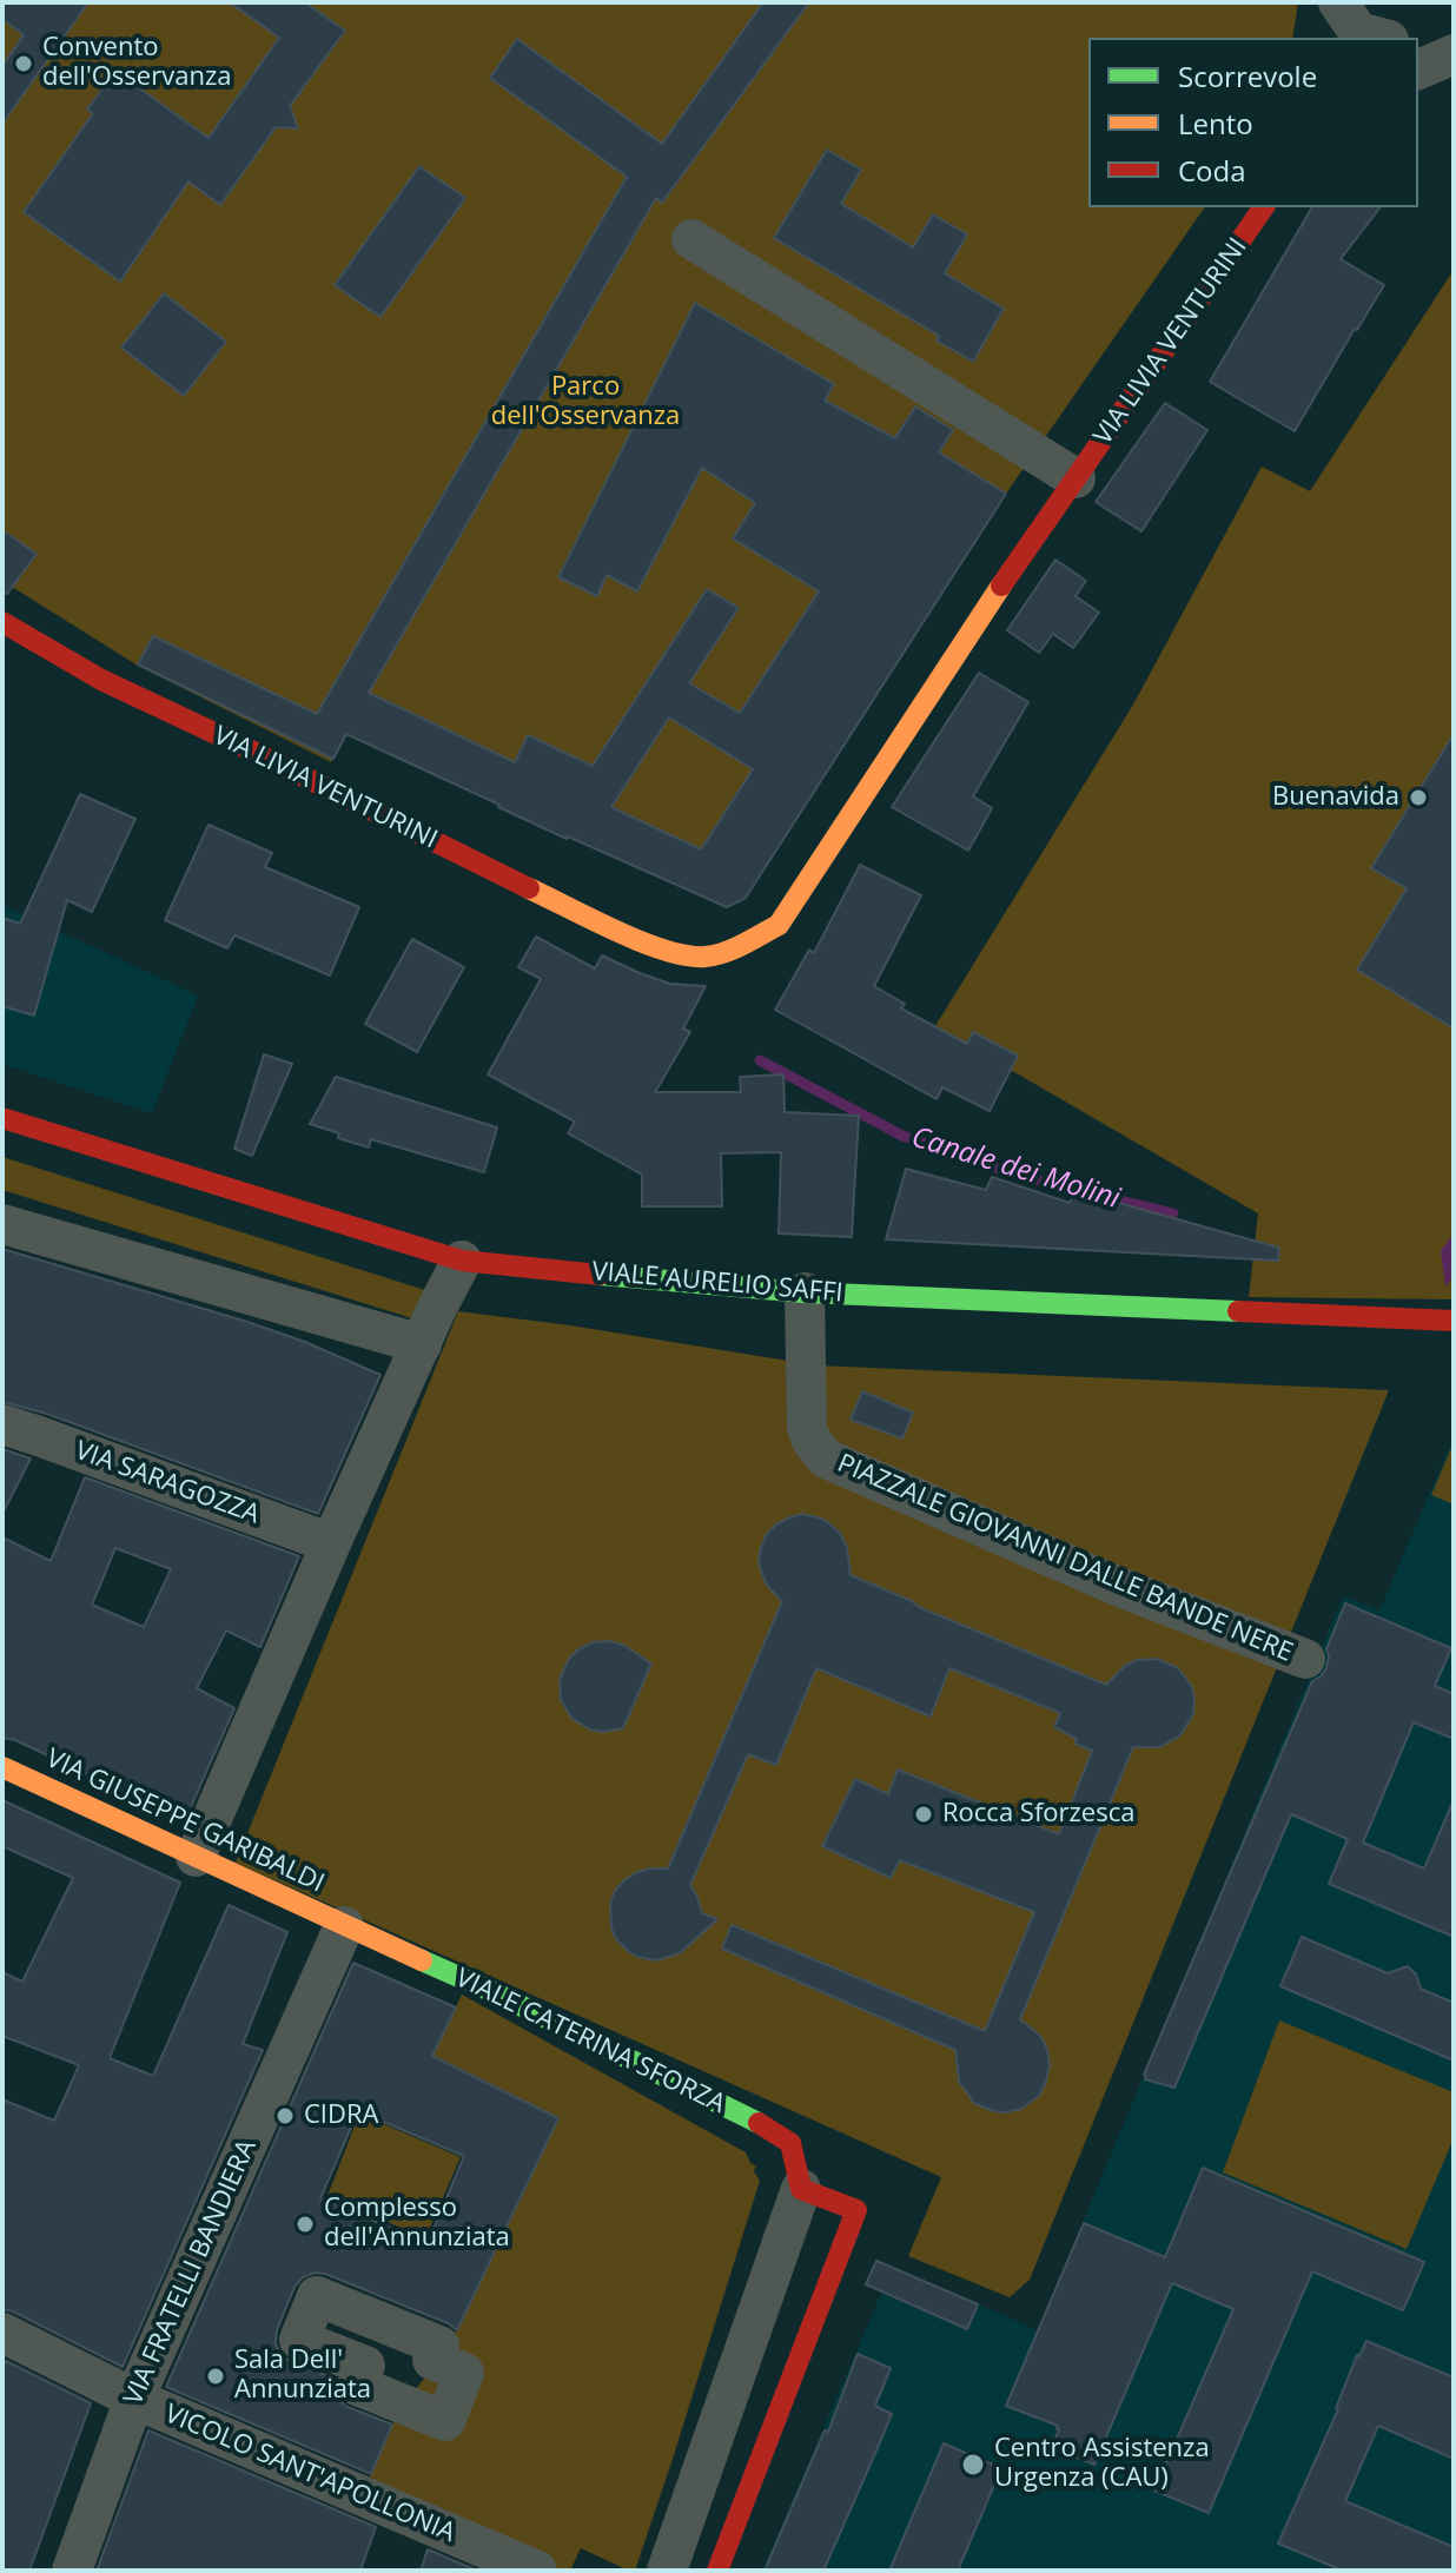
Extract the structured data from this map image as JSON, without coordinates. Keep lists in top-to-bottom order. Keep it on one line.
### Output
{"streets":{"street":["VIA LIVIA VENTURINI","VIALE AURELIO SAFFI","VIA SARAGOZZA","PIAZZALE GIOVANNI DALLE BANDE NERE","VIA GIUSEPPE GARIBALDI","VIALE CATERINA SFORZA","VIA FRATELLI BANDIERA","VICOLO SANT'APOLLONIA"]},"crossings":[["VIALE AURELIO SAFFI","PIAZZALE GIOVANNI DALLE BANDE NERE"],["VIA GIUSEPPE GARIBALDI","VIALE CATERINA SFORZA"],["VIA GIUSEPPE GARIBALDI","VIA FRATELLI BANDIERA"],["VIALE CATERINA SFORZA","VIA FRATELLI BANDIERA"],["VIA FRATELLI BANDIERA","VICOLO SANT'APOLLONIA"]],"water":["Canale dei Molini"],"parks":["Parco dell'Osservanza"],"places":["Convento dell'Osservanza","Buenavida","Rocca Sforzesca","CIDRA","Complesso dell'Annunziata","Sala Dell' Annunziata","Centro Assistenza Urgenza (CAU)"],"legend":["Scorrevole","Lento","Coda"]}
